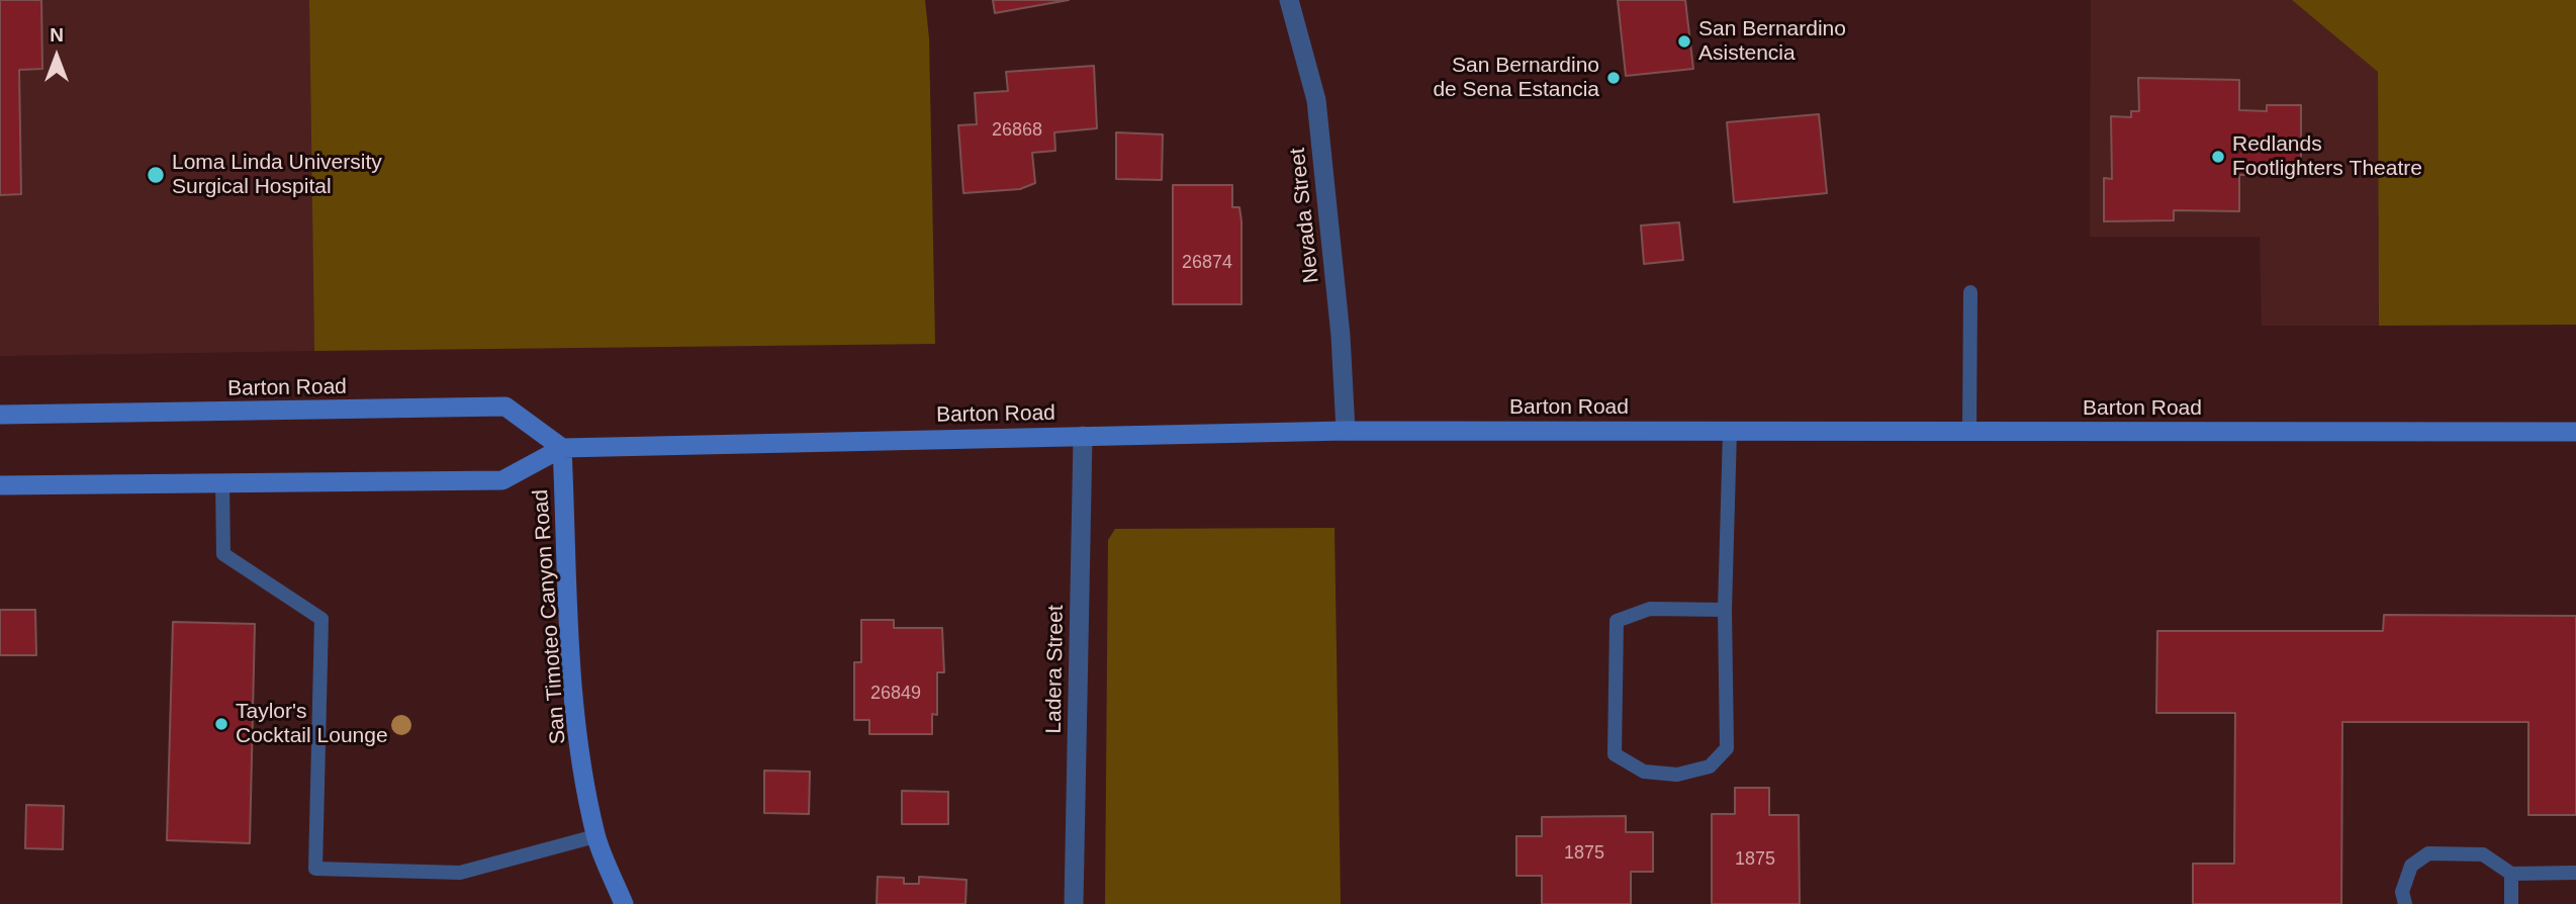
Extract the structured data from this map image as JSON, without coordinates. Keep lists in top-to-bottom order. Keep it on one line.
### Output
{"streets":{"main road":["Barton Road","San Timoteo Canyon Road"],"street":["Nevada Street","Ladera Street"]},"crossings":[["Nevada Street","Barton Road"],["Barton Road","San Timoteo Canyon Road"],["Barton Road","Ladera Street"]],"places":["San Bernardino Asistencia","San Bernardino de Sena Estancia","Redlands Footlighters Theatre","Loma Linda University Surgical Hospital","Taylor's Cocktail Lounge"],"house_numbers":["26868","26874","26849","1875","1875"],"north":"top"}
